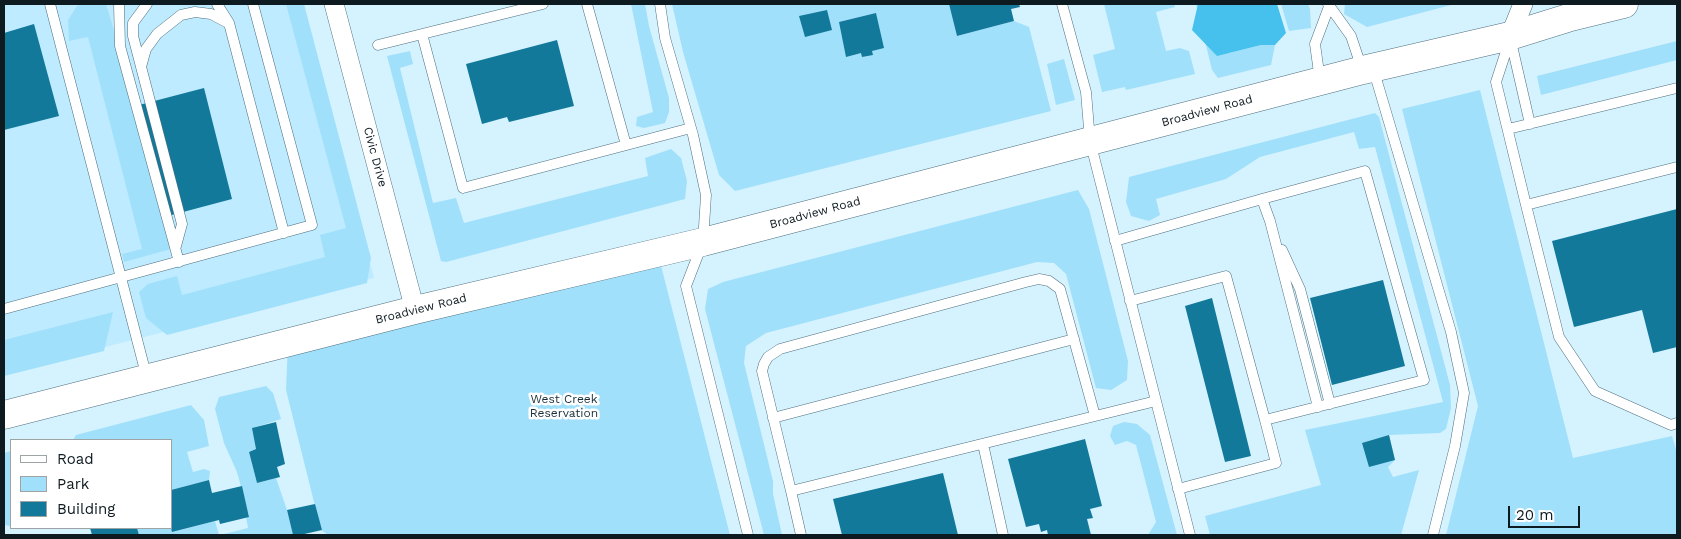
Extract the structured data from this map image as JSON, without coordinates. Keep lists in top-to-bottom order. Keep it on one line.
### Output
{"streets":{"main road":["Broadview Road"],"street":["Civic Drive"]},"crossings":[["Broadview Road","Civic Drive"]],"parks":["West Creek Reservation"],"legend":["Road","Park","Building"],"scale_bar":"20 m"}
